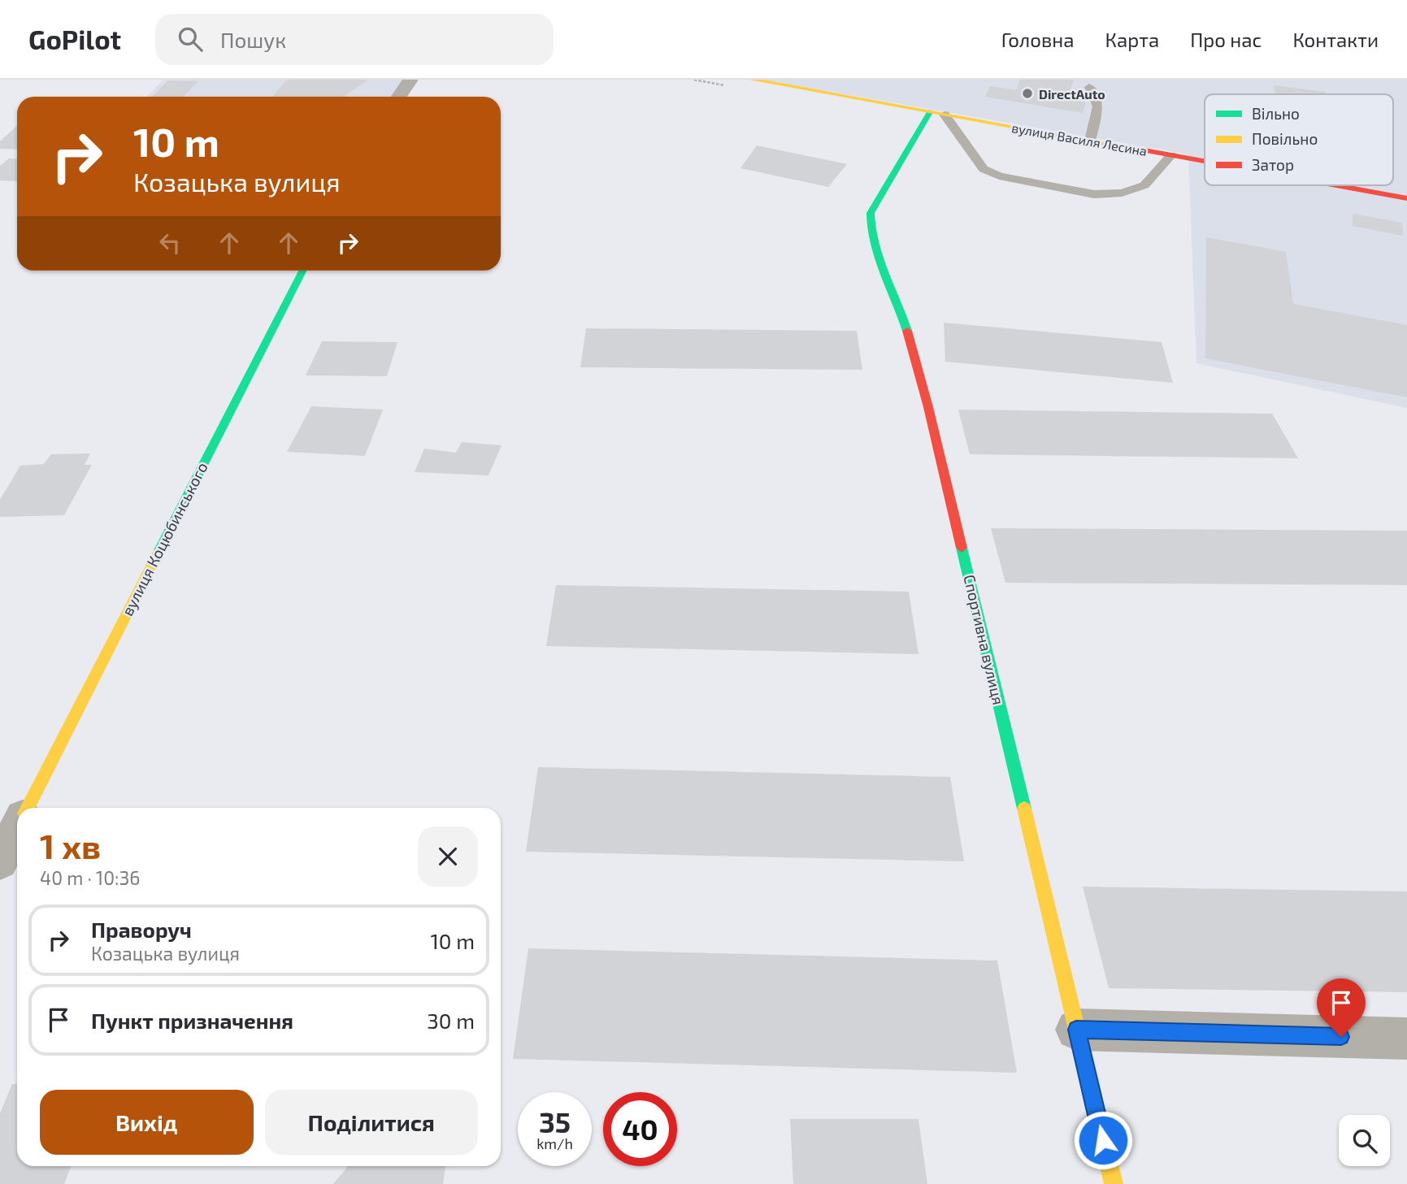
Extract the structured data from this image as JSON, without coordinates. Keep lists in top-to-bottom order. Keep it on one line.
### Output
{"streets":{"street":["вулиця Василя Лесина","вулиця Коцюбинського","Спортивна вулиця"]},"crossings":[["вулиця Василя Лесина","Спортивна вулиця"]],"places":["DirectAuto"],"legend":["Вільно","Повільно","Затор"],"page":{"header":"GoPilot","search":"Пошук","nav":["Головна","Карта","Про нас","Контакти"],"turn":["10 m","Козацька вулиця"],"heading":["1 хв","40 m · 10:36"],"list":[{"name":"Праворуч","note":"Козацька вулиця","value":"10 m"},{"name":"Пункт призначення","value":"30 m"}],"buttons":["Вихід","Поділитися"],"speed":"35 km/h","limit":"40"}}
